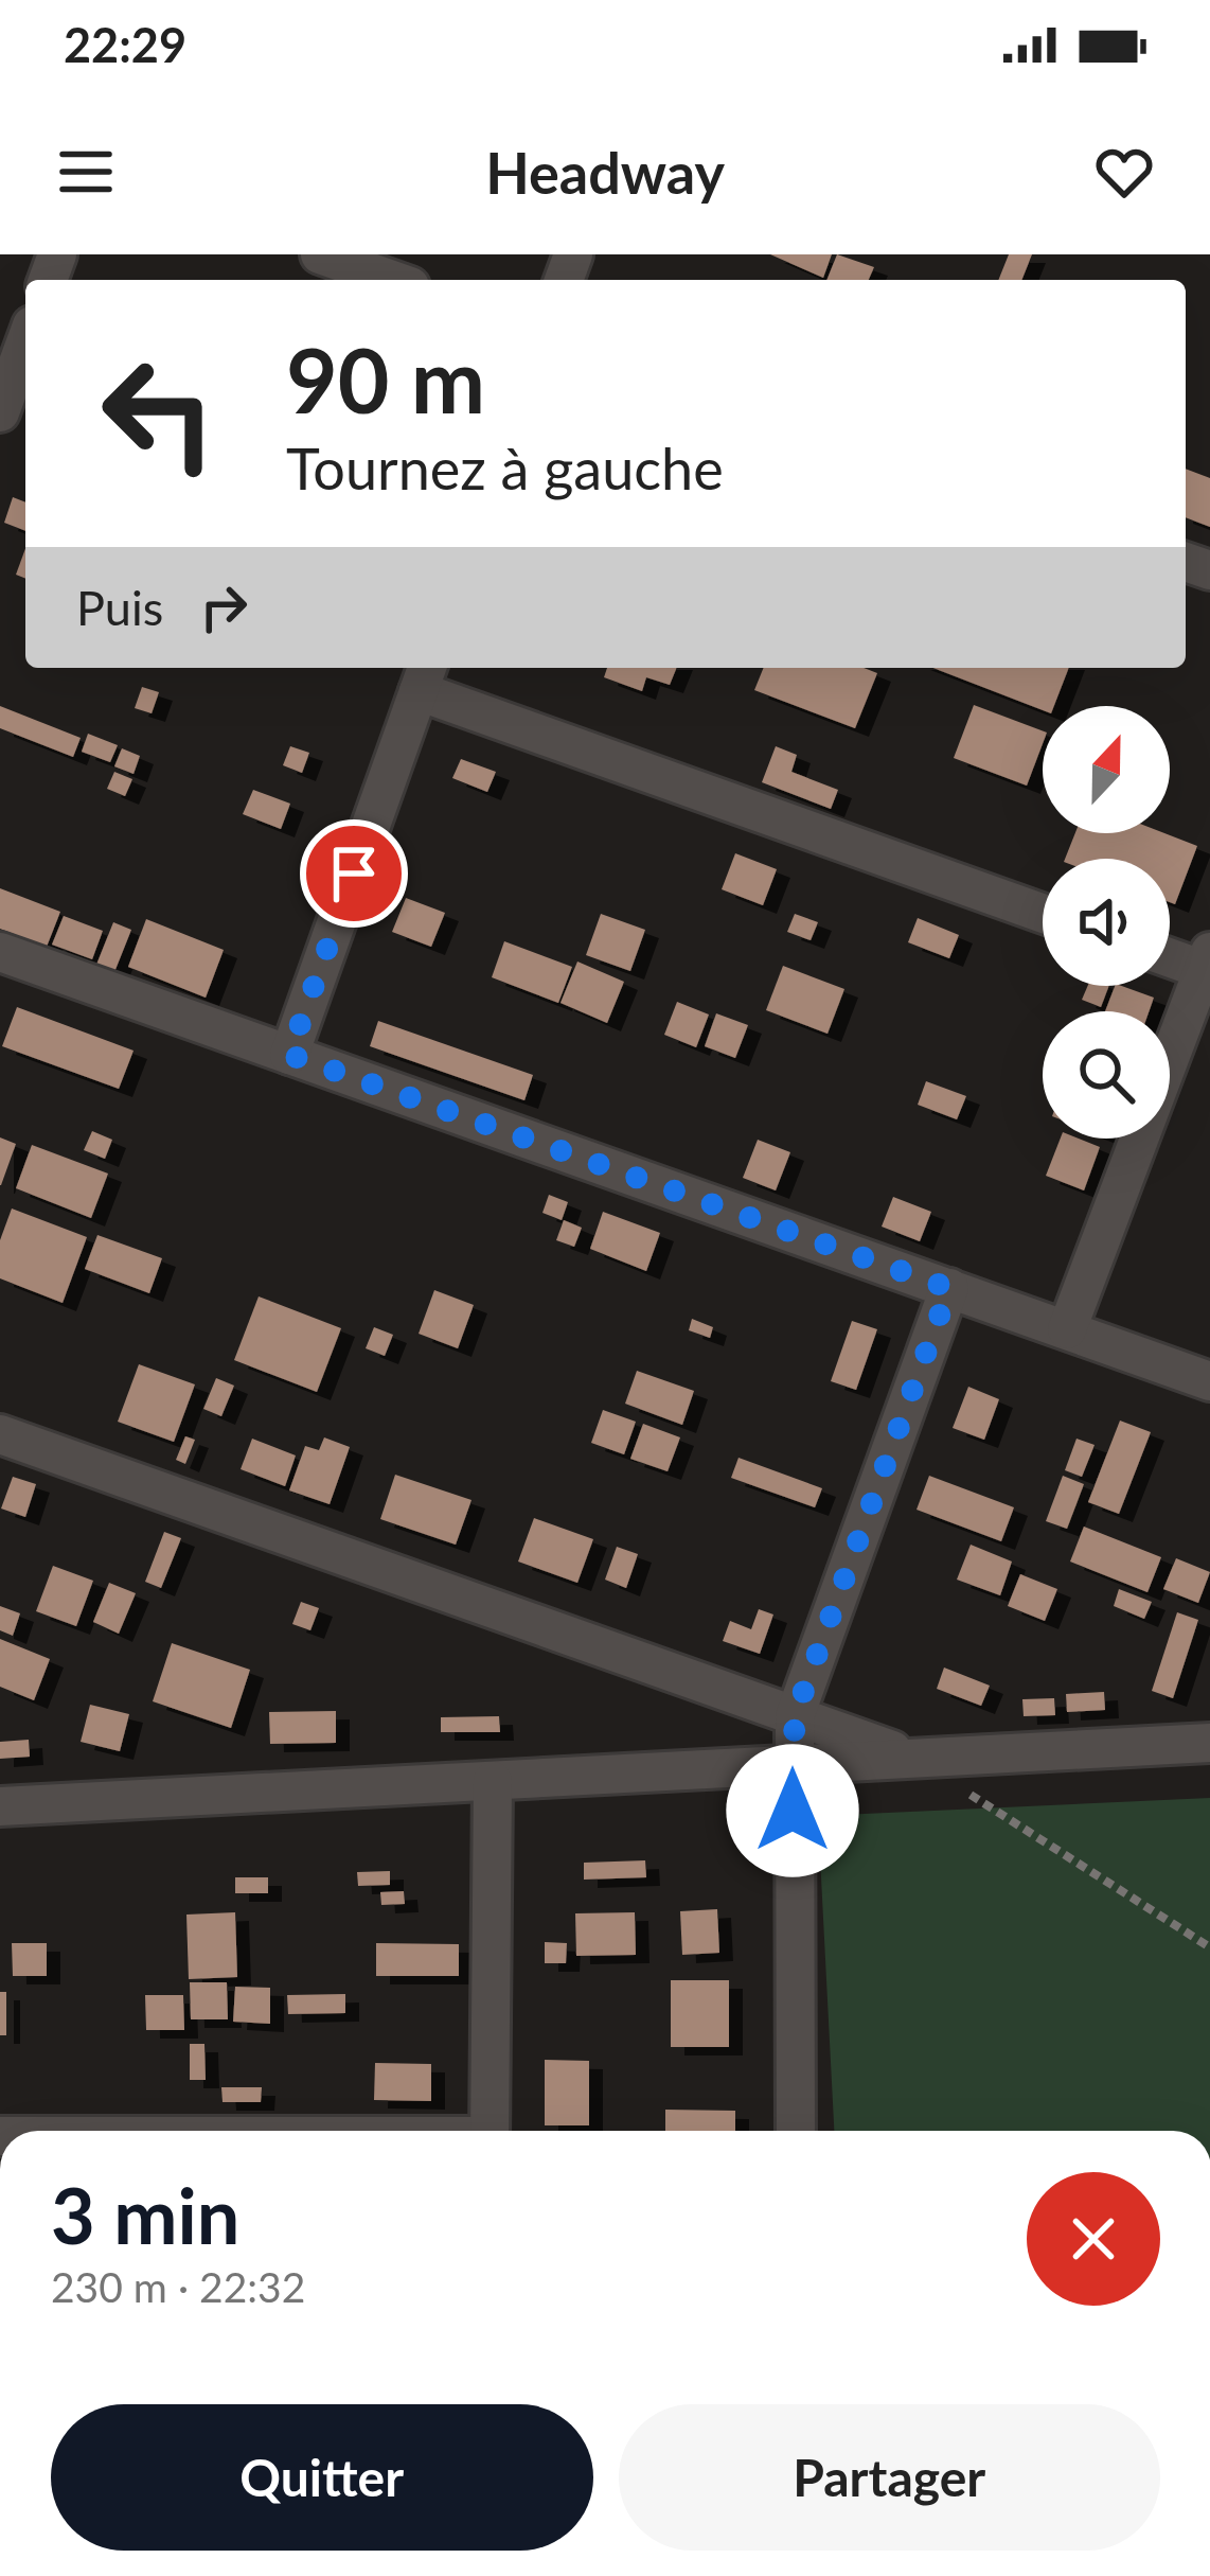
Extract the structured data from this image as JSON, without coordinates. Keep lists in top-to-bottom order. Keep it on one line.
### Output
{"north":"top","page":{"status":"22:29","header":"Headway","turn":["90 m","Tournez à gauche"],"then":"Puis","heading":["3 min","230 m · 22:32"],"buttons":["Quitter","Partager"]}}
